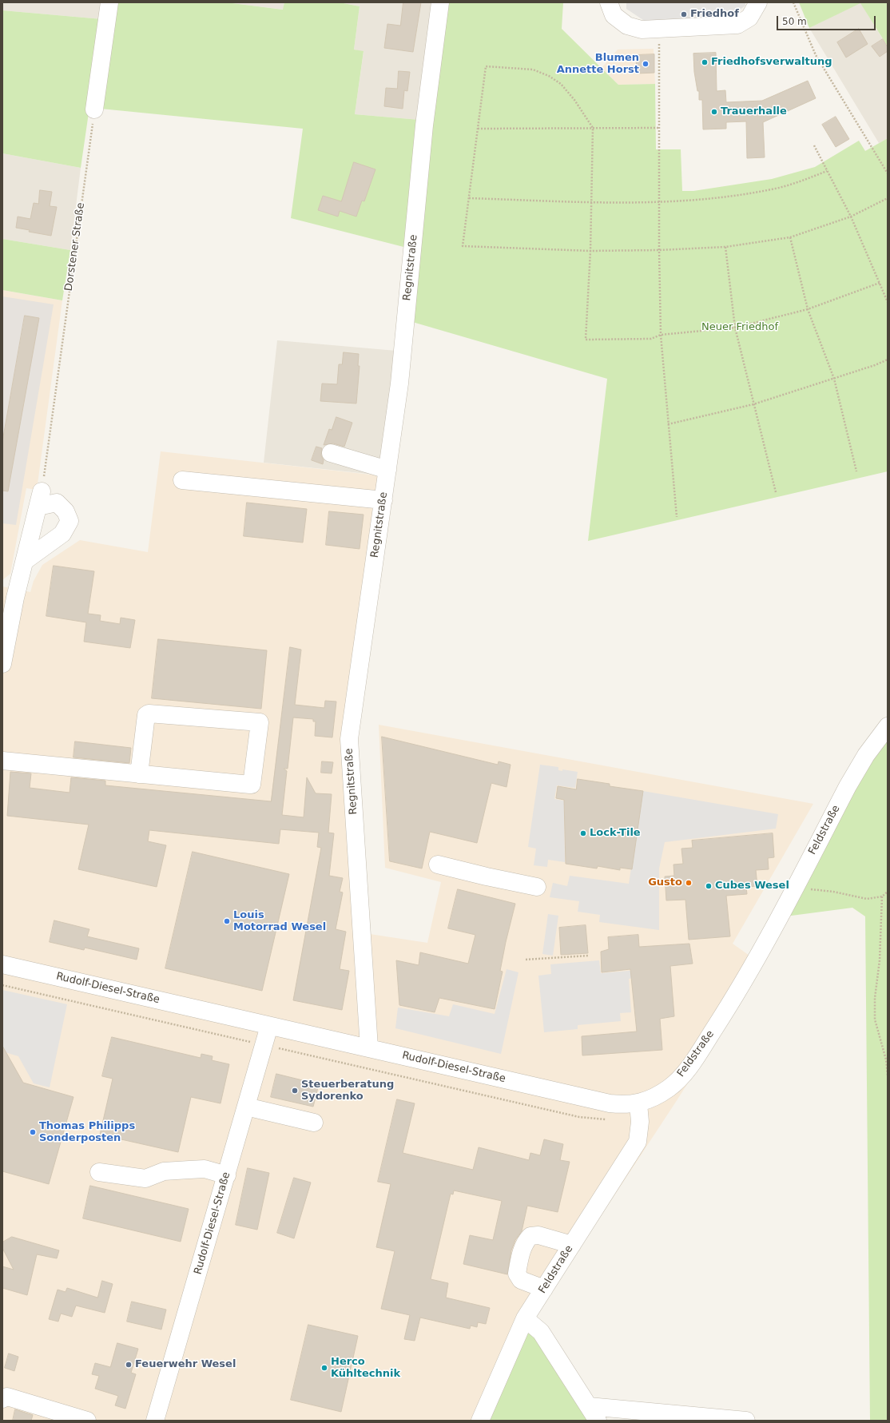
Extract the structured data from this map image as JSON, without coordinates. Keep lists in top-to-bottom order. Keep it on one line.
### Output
{"streets":{"street":["Regnitstraße","Feldstraße","Rudolf-Diesel-Straße"],"path":["Dorstener Straße"]},"crossings":[["Regnitstraße","Rudolf-Diesel-Straße"],["Feldstraße","Rudolf-Diesel-Straße"]],"parks":["Neuer Friedhof"],"places":["Friedhof","Friedhofsverwaltung","Blumen Annette Horst","Trauerhalle","Lock-Tile","Gusto","Cubes Wesel","Louis Motorrad Wesel","Steuerberatung Sydorenko","Thomas Philipps Sonderposten","Feuerwehr Wesel","Herco Kühltechnik"],"scale_bar":"50 m"}
